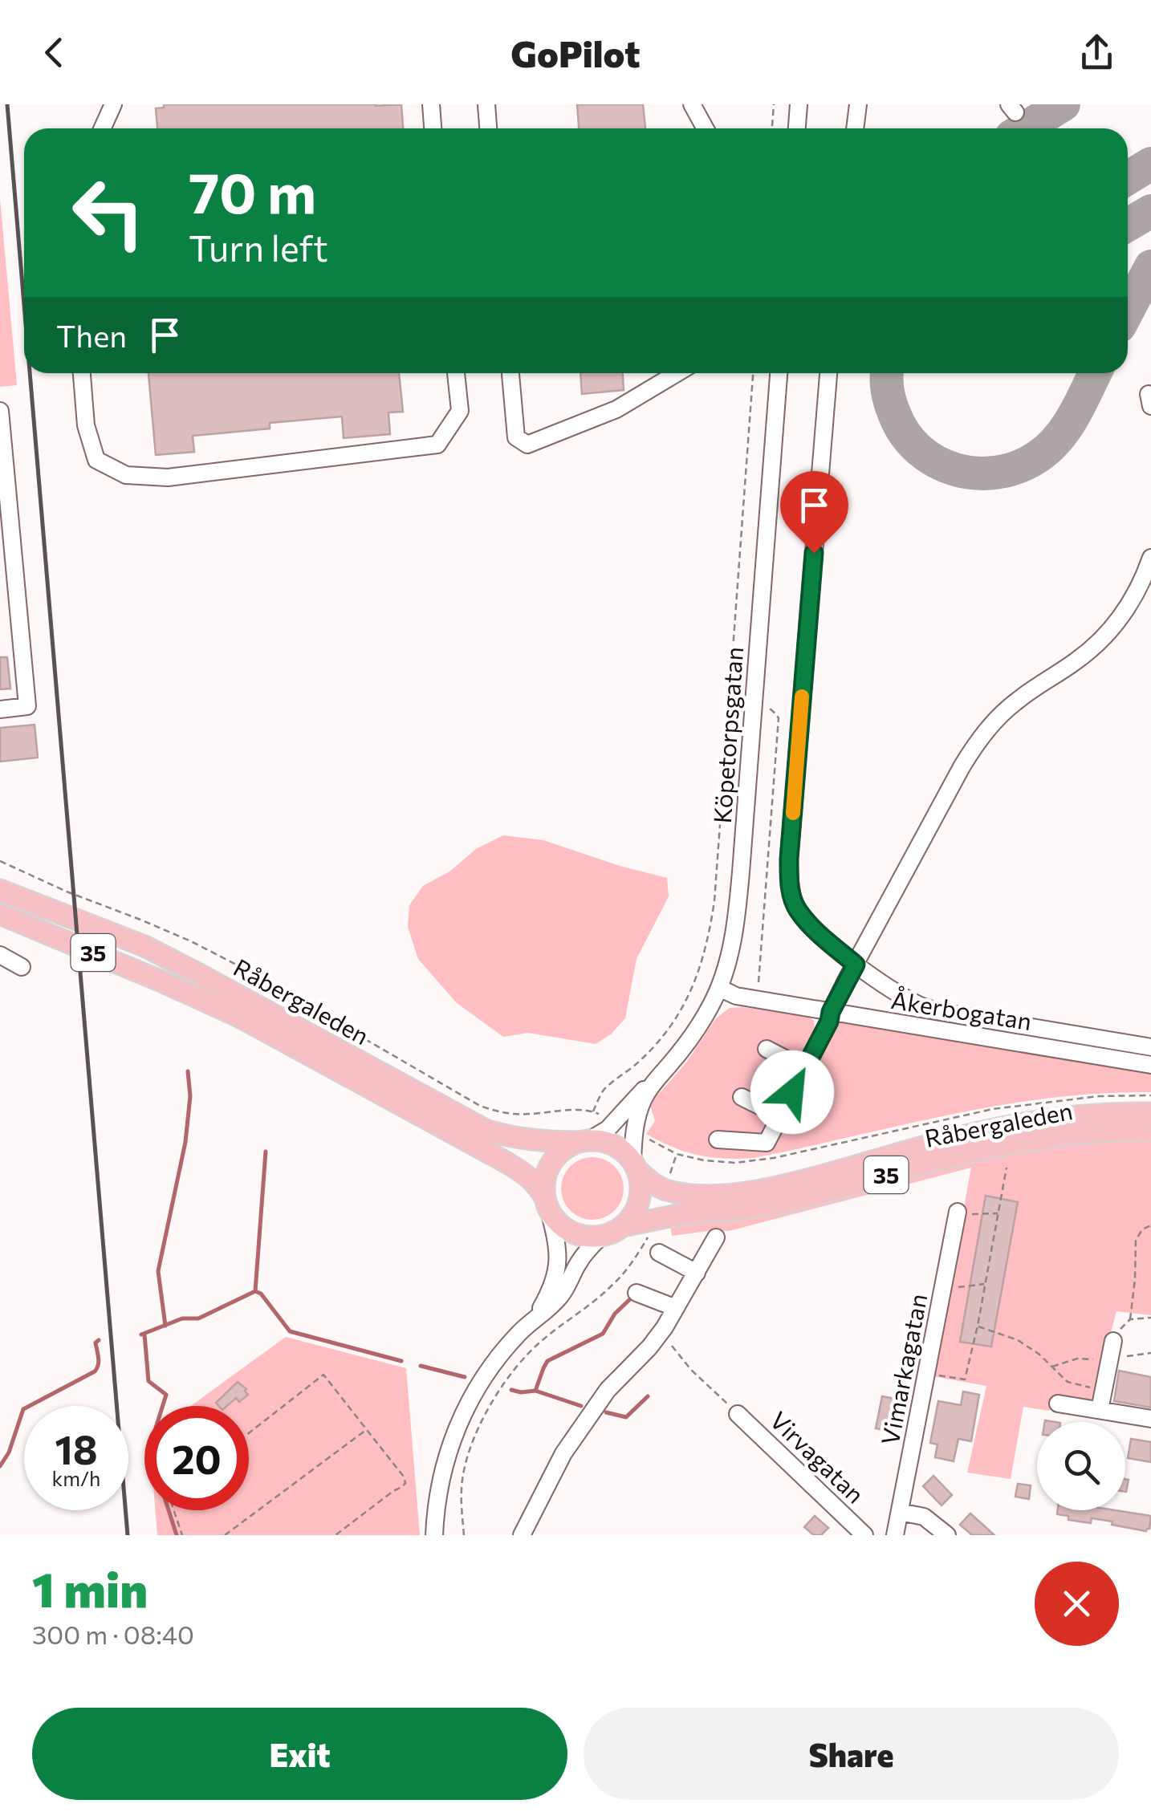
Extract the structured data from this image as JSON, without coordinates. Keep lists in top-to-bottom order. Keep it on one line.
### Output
{"streets":{"main road":["35","Råbergaleden"],"street":["Köpetorpsgatan","Åkerbogatan","Vimarkagatan","Virvagatan"]},"crossings":[["Köpetorpsgatan","35"],["Köpetorpsgatan","Råbergaleden"],["Köpetorpsgatan","Åkerbogatan"],["35","Råbergaleden"]],"page":{"header":"GoPilot","turn":["70 m","Turn left"],"then":"Then","speed":"18 km/h","limit":"20","heading":["1 min","300 m · 08:40"],"buttons":["Exit","Share"]}}
